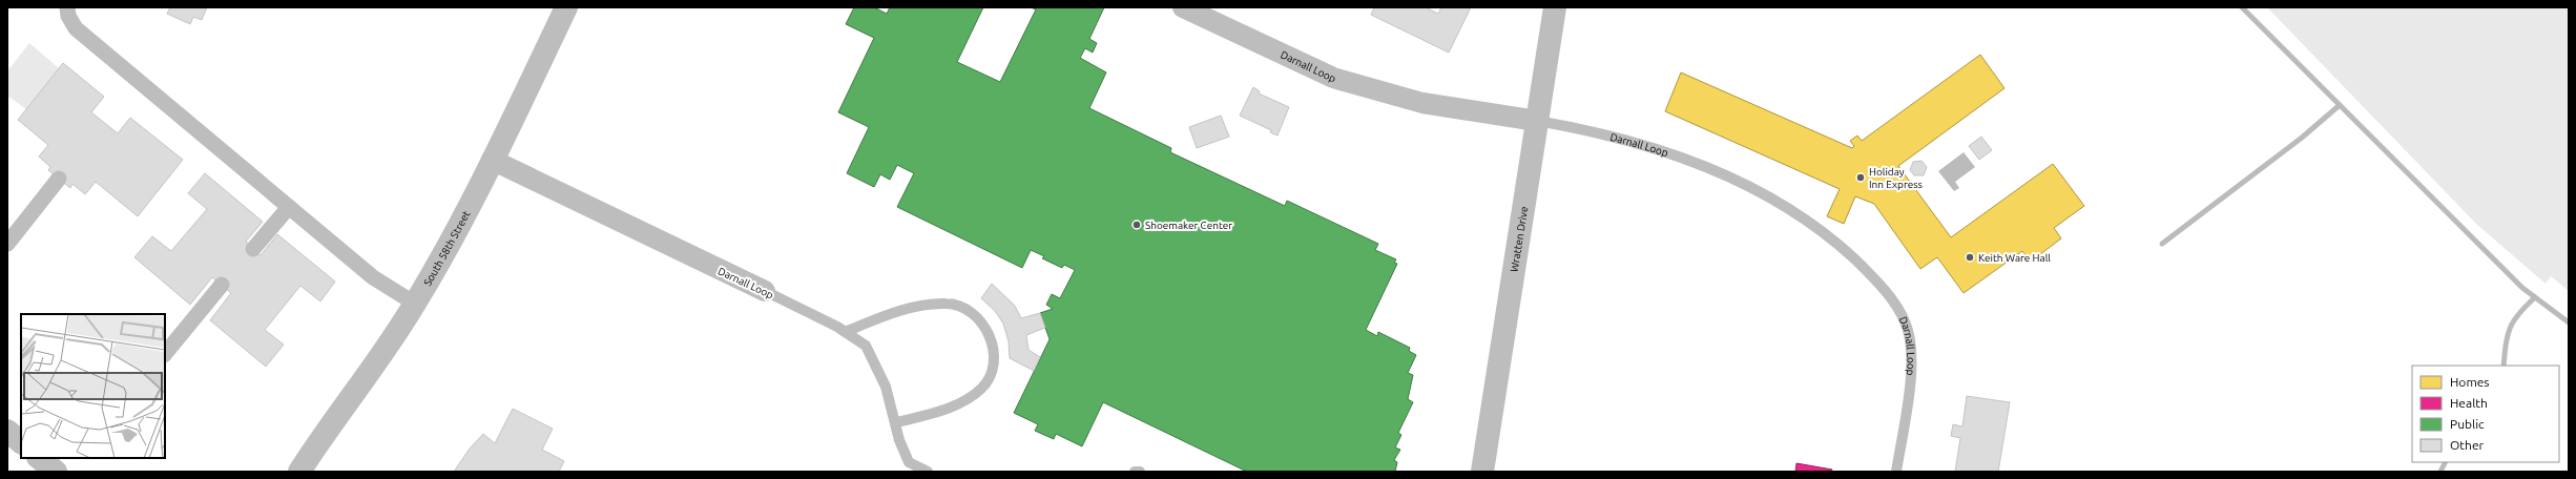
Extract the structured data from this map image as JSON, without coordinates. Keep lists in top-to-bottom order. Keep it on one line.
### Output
{"streets":{"street":["Darnall Loop","Wratten Drive","South 58th Street"]},"crossings":[["Darnall Loop","Wratten Drive"],["Darnall Loop","South 58th Street"]],"places":["Holiday Inn Express","Shoemaker Center","Keith Ware Hall"],"legend":["Homes","Health","Public","Other"]}
